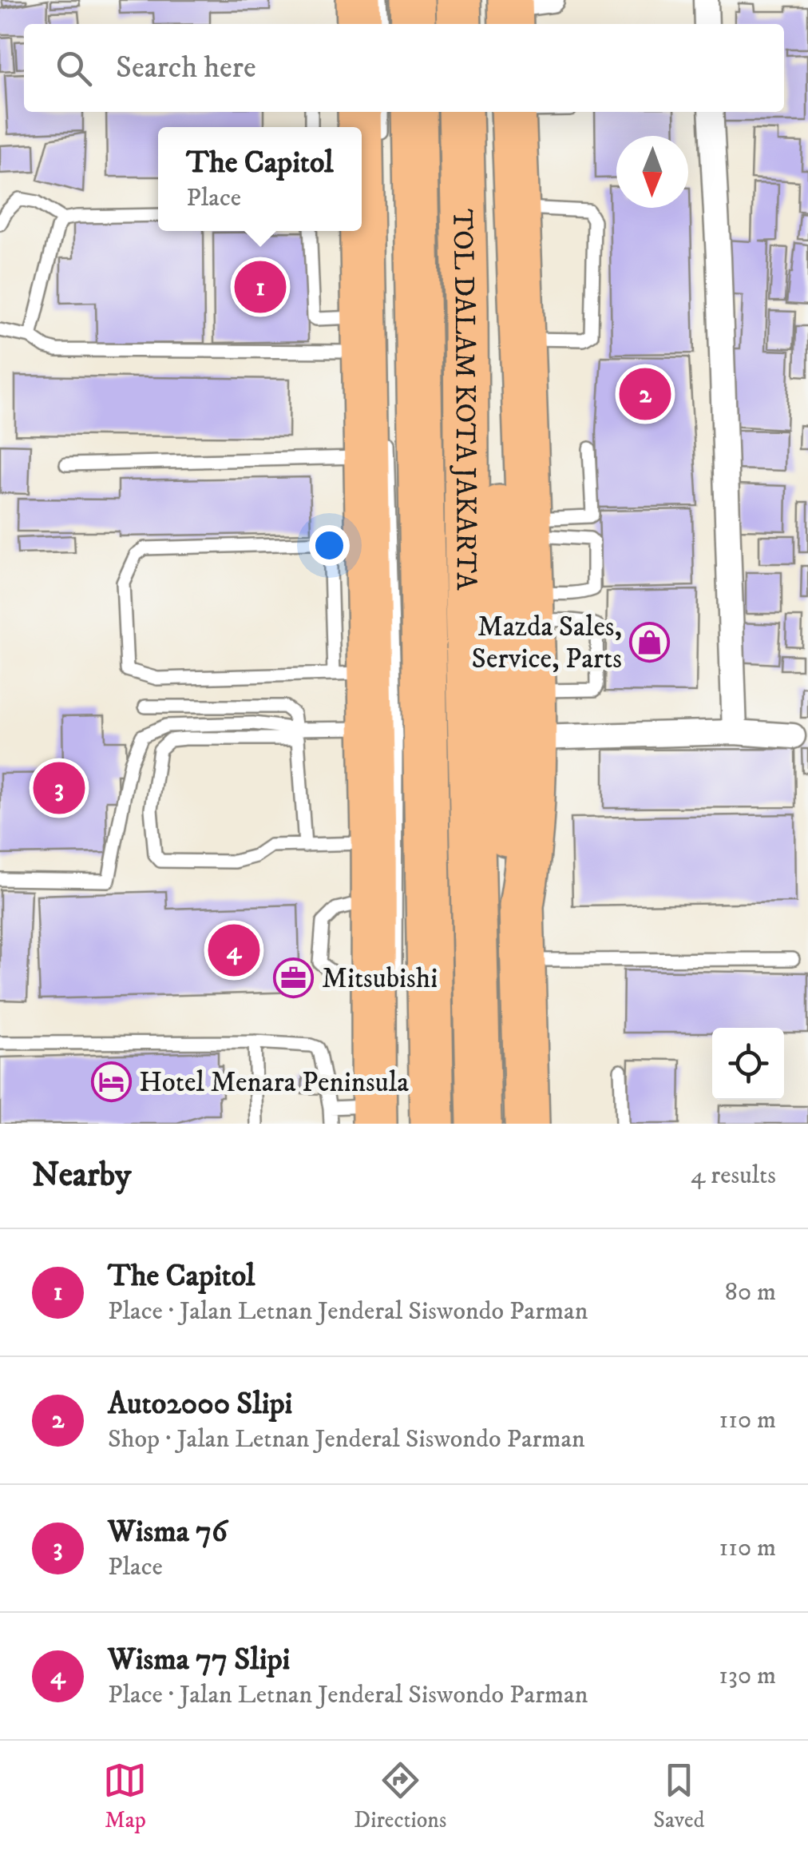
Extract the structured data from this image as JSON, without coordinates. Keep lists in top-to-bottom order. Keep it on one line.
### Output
{"streets":{"highway":["TOL DALAM KOTA JAKARTA"]},"places":{"shop":["Mazda Sales, Service, Parts"],"office":["Mitsubishi"],"hotel":["Hotel Menara Peninsula"]},"north":"bottom","page":{"search":"Search here","popup":["The Capitol","Place"],"pins":["1","2","3","4"],"heading":["Nearby","4 results"],"list":[{"mark":"1","name":"The Capitol","note":"Place · Jalan Letnan Jenderal Siswondo Parman","value":"80 m"},{"mark":"2","name":"Auto2000 Slipi","note":"Shop · Jalan Letnan Jenderal Siswondo Parman","value":"110 m"},{"mark":"3","name":"Wisma 76","note":"Place","value":"110 m"},{"mark":"4","name":"Wisma 77 Slipi","note":"Place · Jalan Letnan Jenderal Siswondo Parman","value":"130 m"}],"nav":["Map","Directions","Saved"]}}
